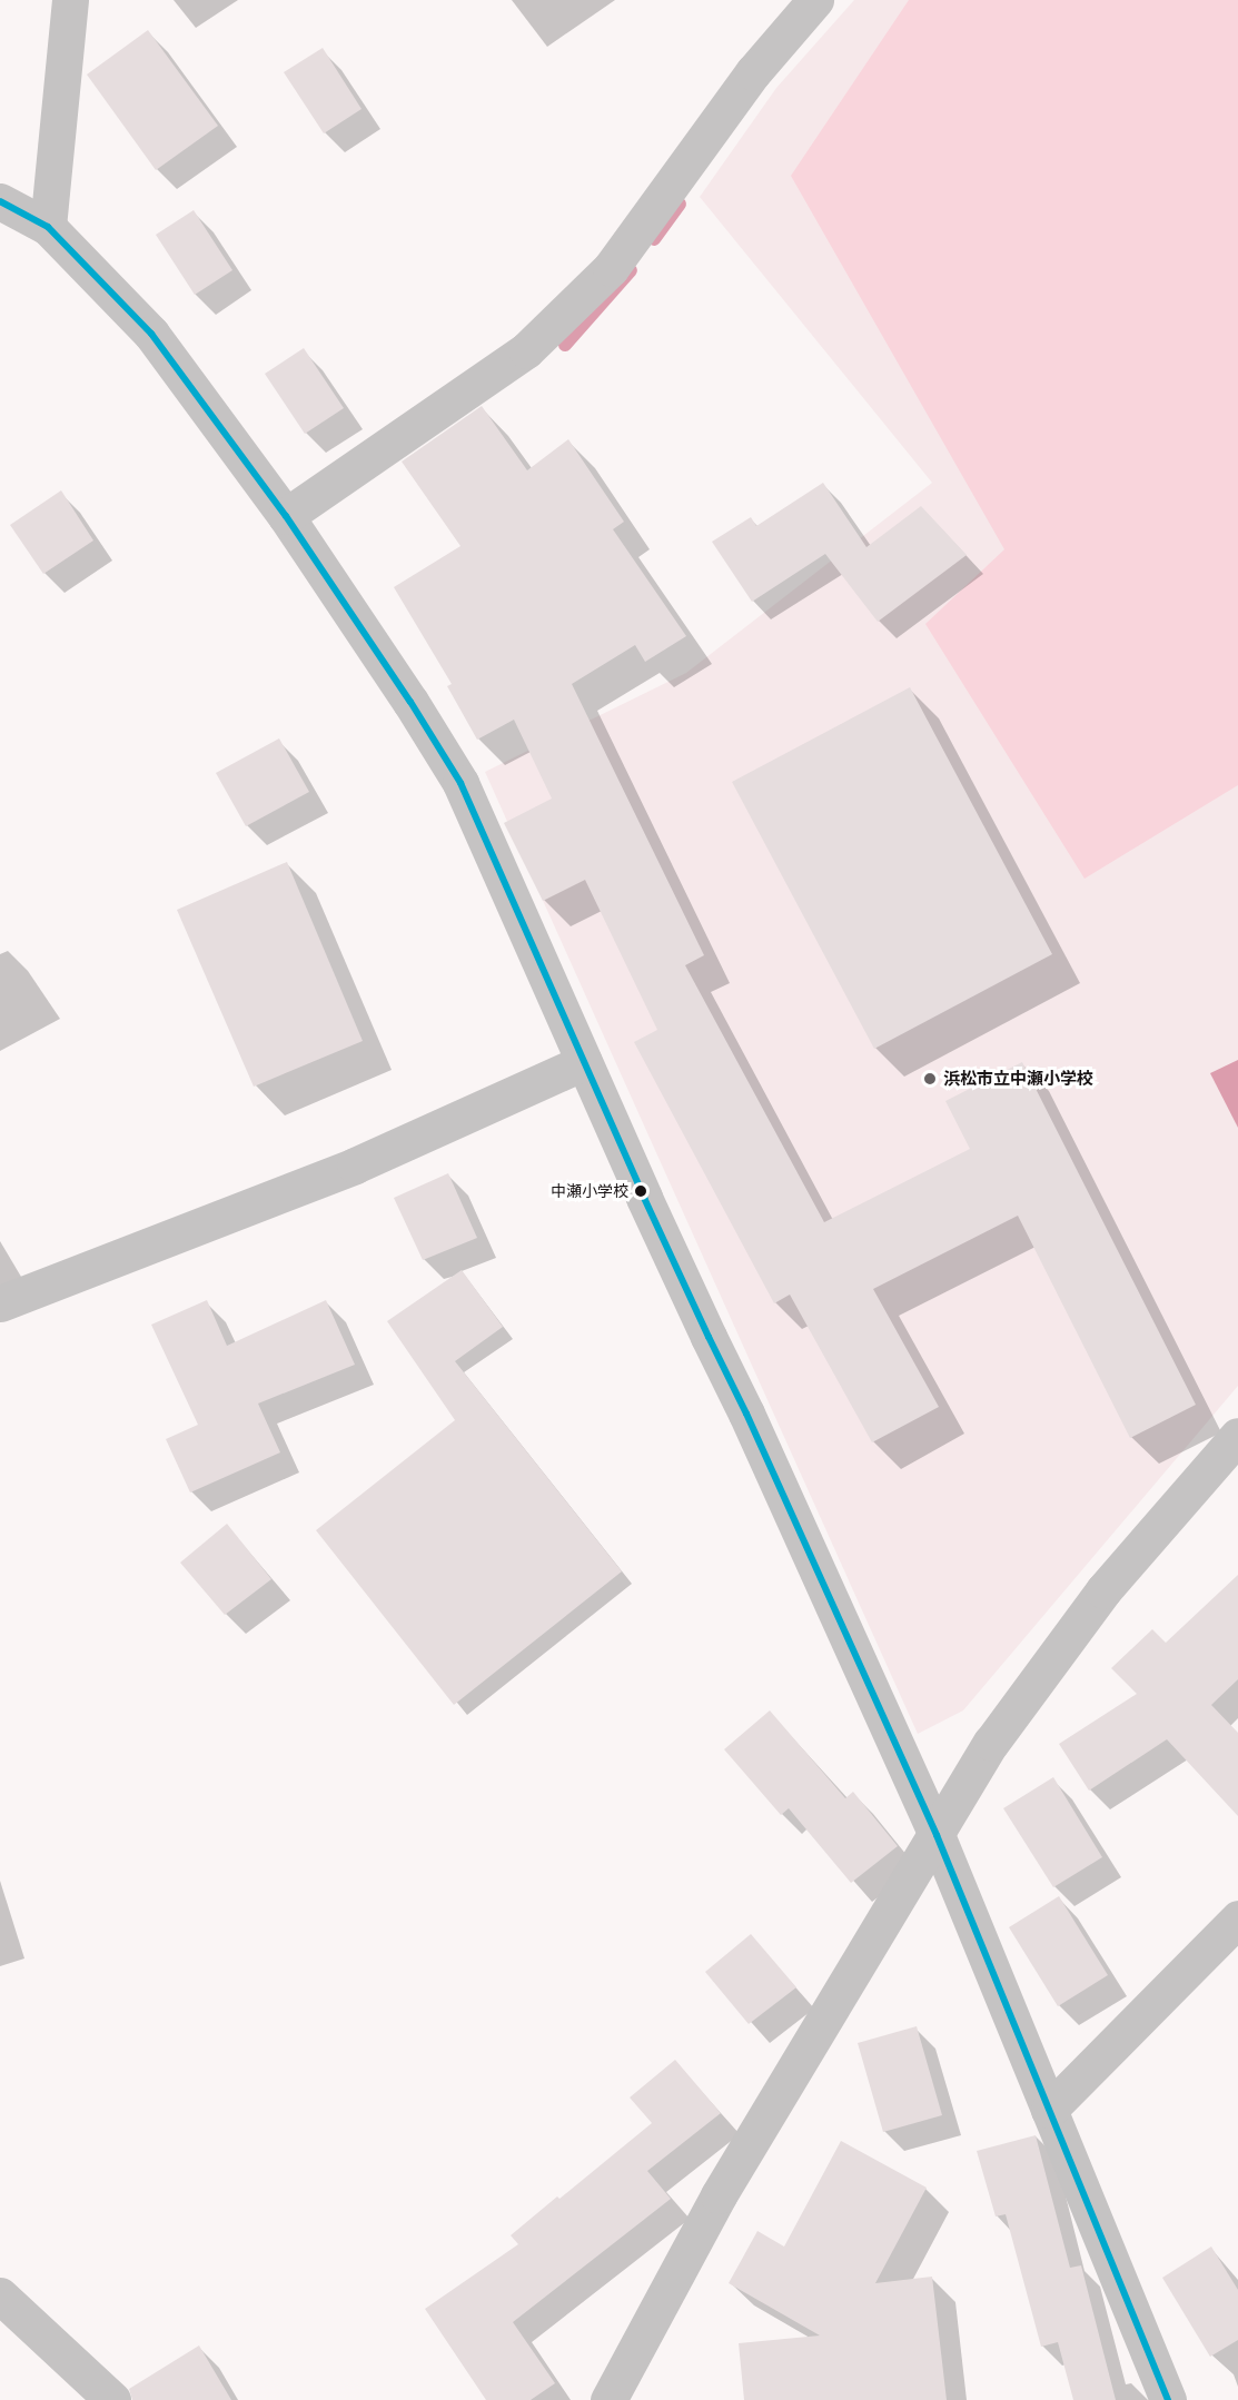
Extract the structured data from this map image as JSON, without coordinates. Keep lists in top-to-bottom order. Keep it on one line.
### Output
{"places":["浜松市立中瀬小学校","中瀬小学校"]}
